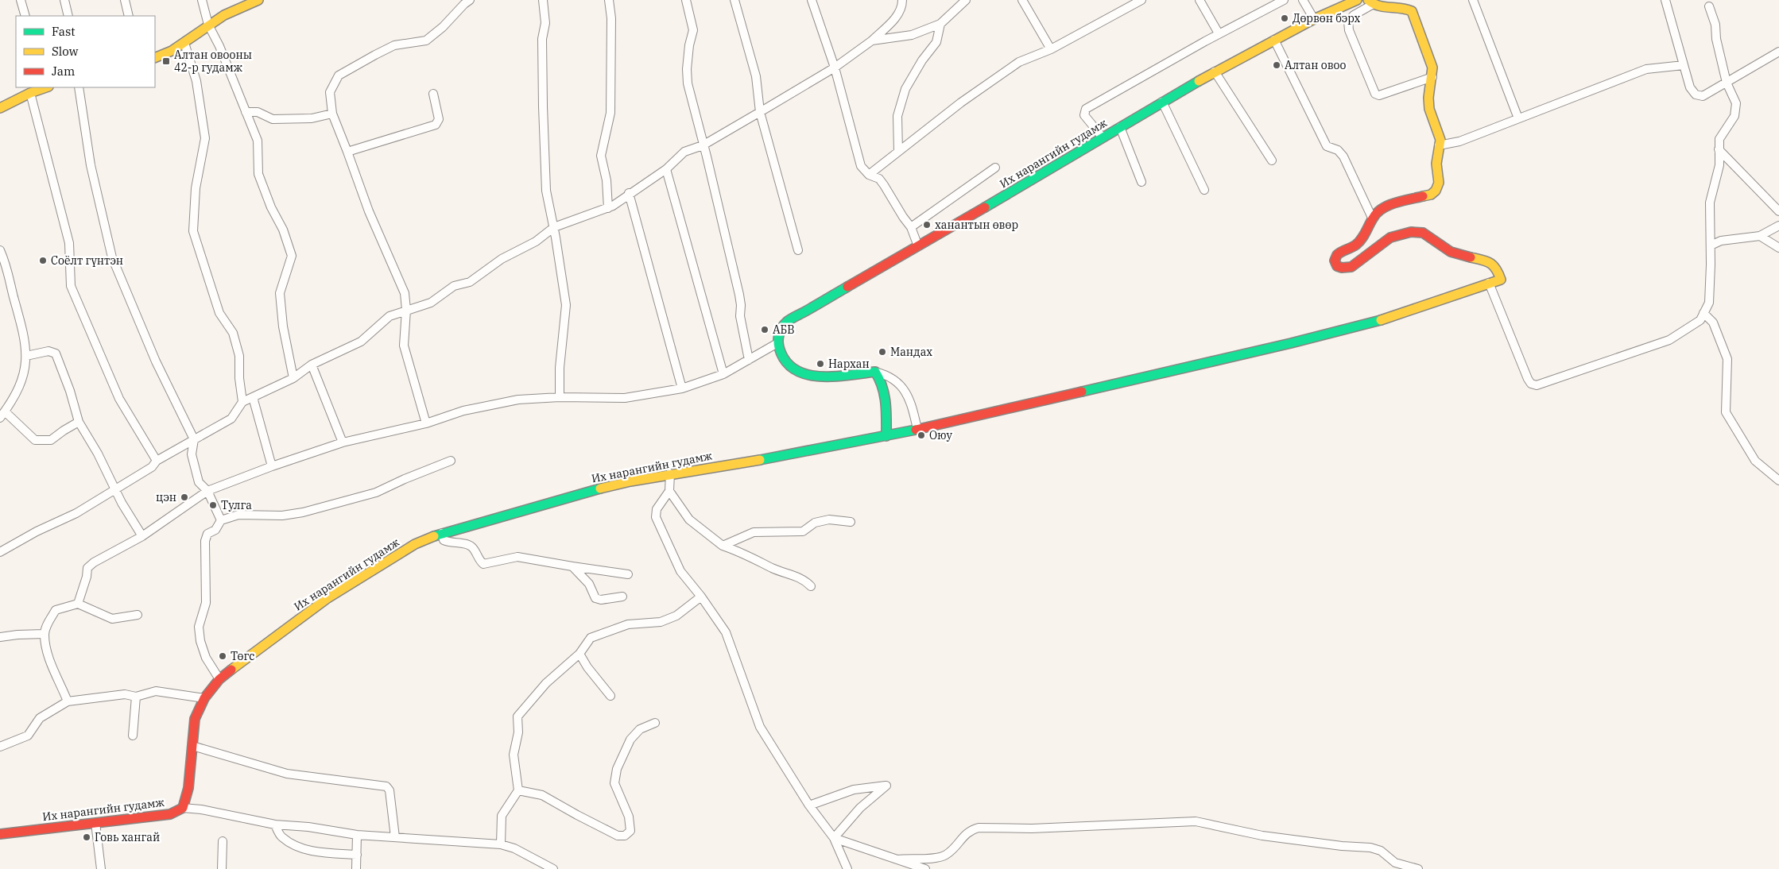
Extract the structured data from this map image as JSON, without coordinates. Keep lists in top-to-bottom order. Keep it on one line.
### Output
{"streets":{"main road":["Их нарангийн гудамж"]},"places":{"other":["Дөрвөн бэрх","Алтан овоо","ханантын өвөр","Соёлт гүнтэн","АБВ","Мандах","Нархан","Оюу","цэн","Тулга","Төгс","Говь хангай"],"transit":["Алтан овооны 42-р гудамж"]},"legend":["Fast","Slow","Jam"]}
